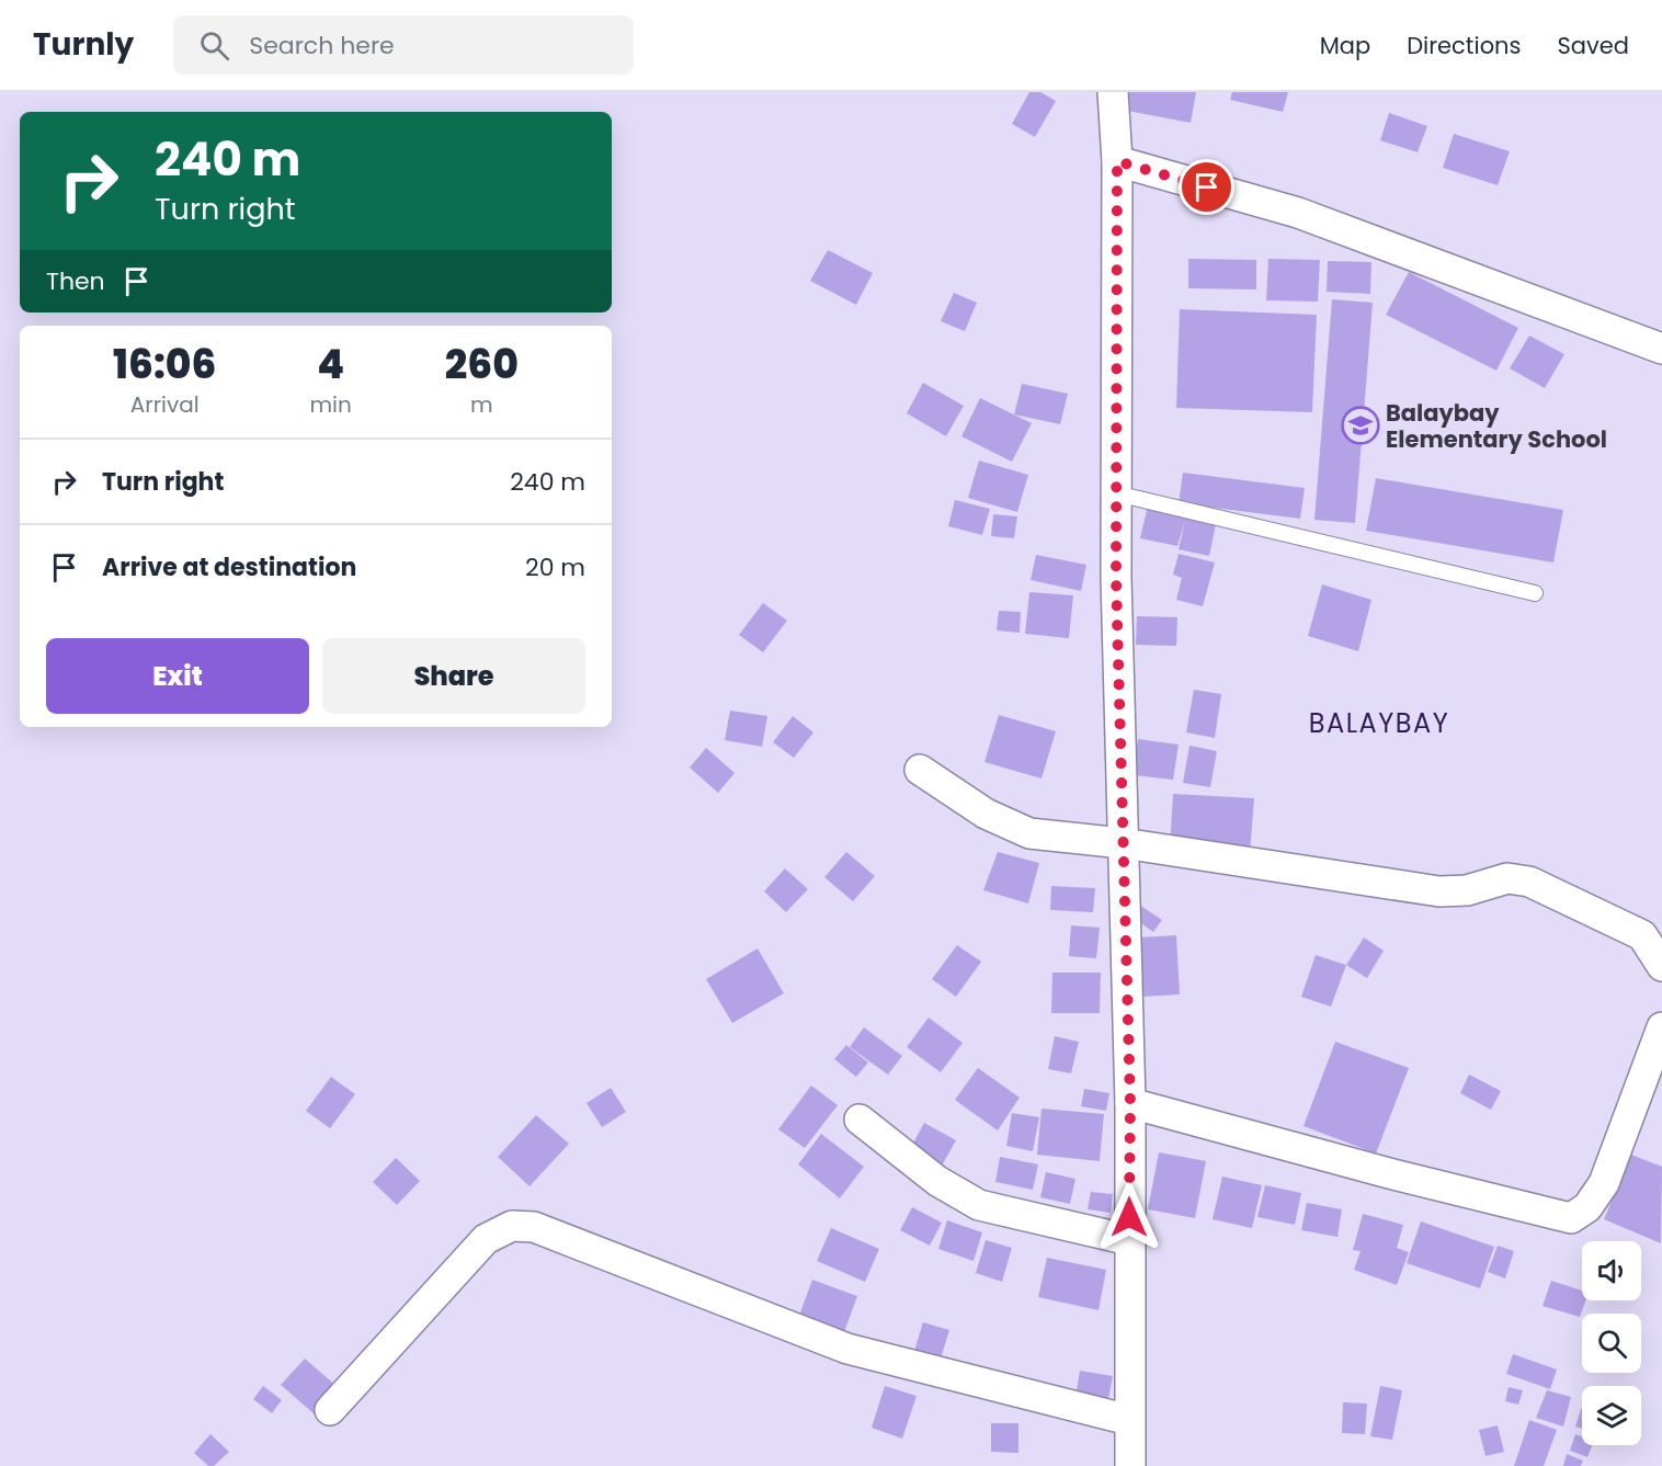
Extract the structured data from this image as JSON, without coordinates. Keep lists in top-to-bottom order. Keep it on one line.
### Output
{"districts":["BALAYBAY"],"places":{"school or university":["Balaybay Elementary School"]},"page":{"header":"Turnly","search":"Search here","nav":["Map","Directions","Saved"],"turn":["240 m","Turn right"],"then":"Then","eta":["16:06","Arrival","4","min","260","m"],"list":[{"name":"Turn right","value":"240 m"},{"name":"Arrive at destination","value":"20 m"}],"buttons":["Exit","Share"]}}
